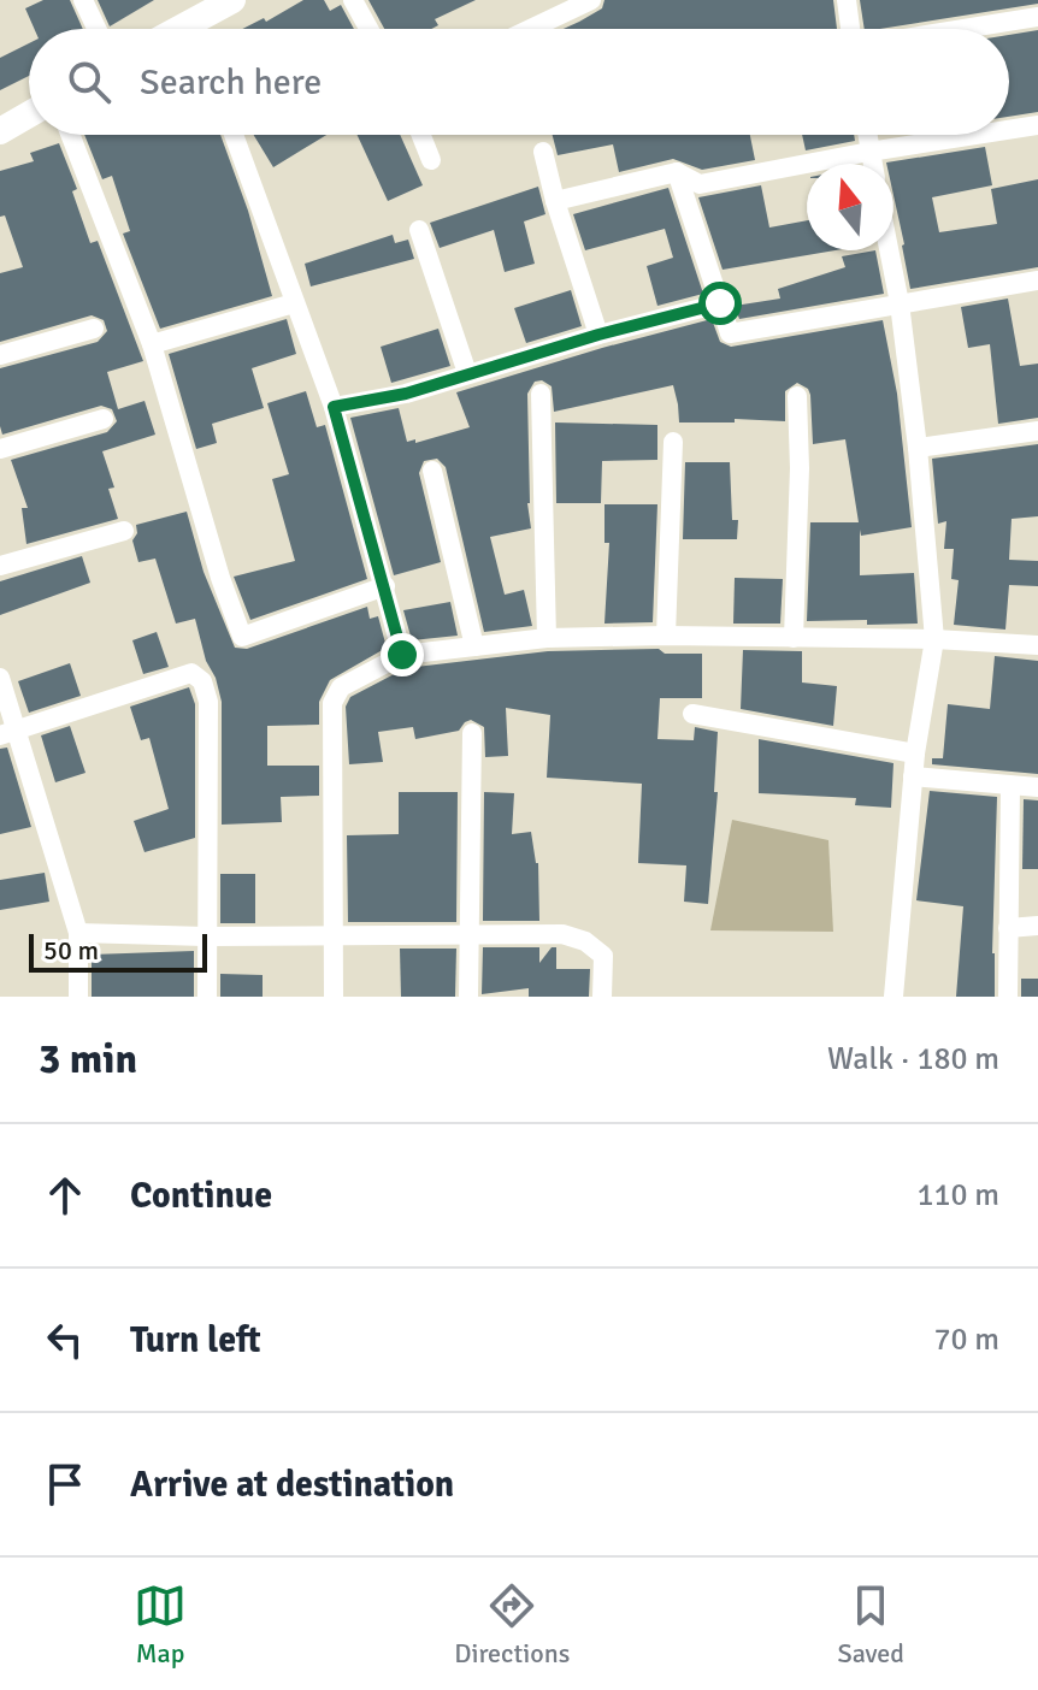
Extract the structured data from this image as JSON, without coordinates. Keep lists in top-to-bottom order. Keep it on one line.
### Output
{"scale_bar":"50 m","north":"top","page":{"search":"Search here","scale":"50 m","heading":["3 min","Walk · 180 m"],"list":[["Continue","110 m"],["Turn left","70 m"],"Arrive at destination"],"nav":["Map","Directions","Saved"]}}
